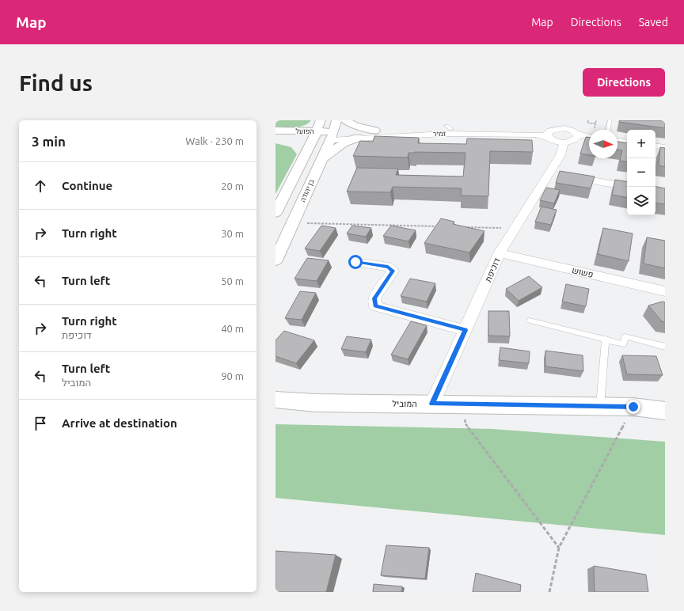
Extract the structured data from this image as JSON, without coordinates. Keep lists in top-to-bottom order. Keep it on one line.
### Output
{"streets":{"street":["הפועל","זמיר","בן יהודה","דוכיפת","פשוש","המוביל"]},"crossings":[["הפועל","זמיר"],["הפועל","בן יהודה"],["זמיר","בן יהודה"],["דוכיפת","פשוש"],["דוכיפת","המוביל"]],"north":"right","page":{"header":"Map","nav":["Map","Directions","Saved"],"buttons":"Directions","title":"Find us","heading":["3 min","Walk · 230 m"],"map_buttons":["+","−"],"list":[["Continue","20 m"],["Turn right","30 m"],["Turn left","50 m"],["Turn right","דוכיפת","40 m"],["Turn left","המוביל","90 m"],"Arrive at destination"]}}
